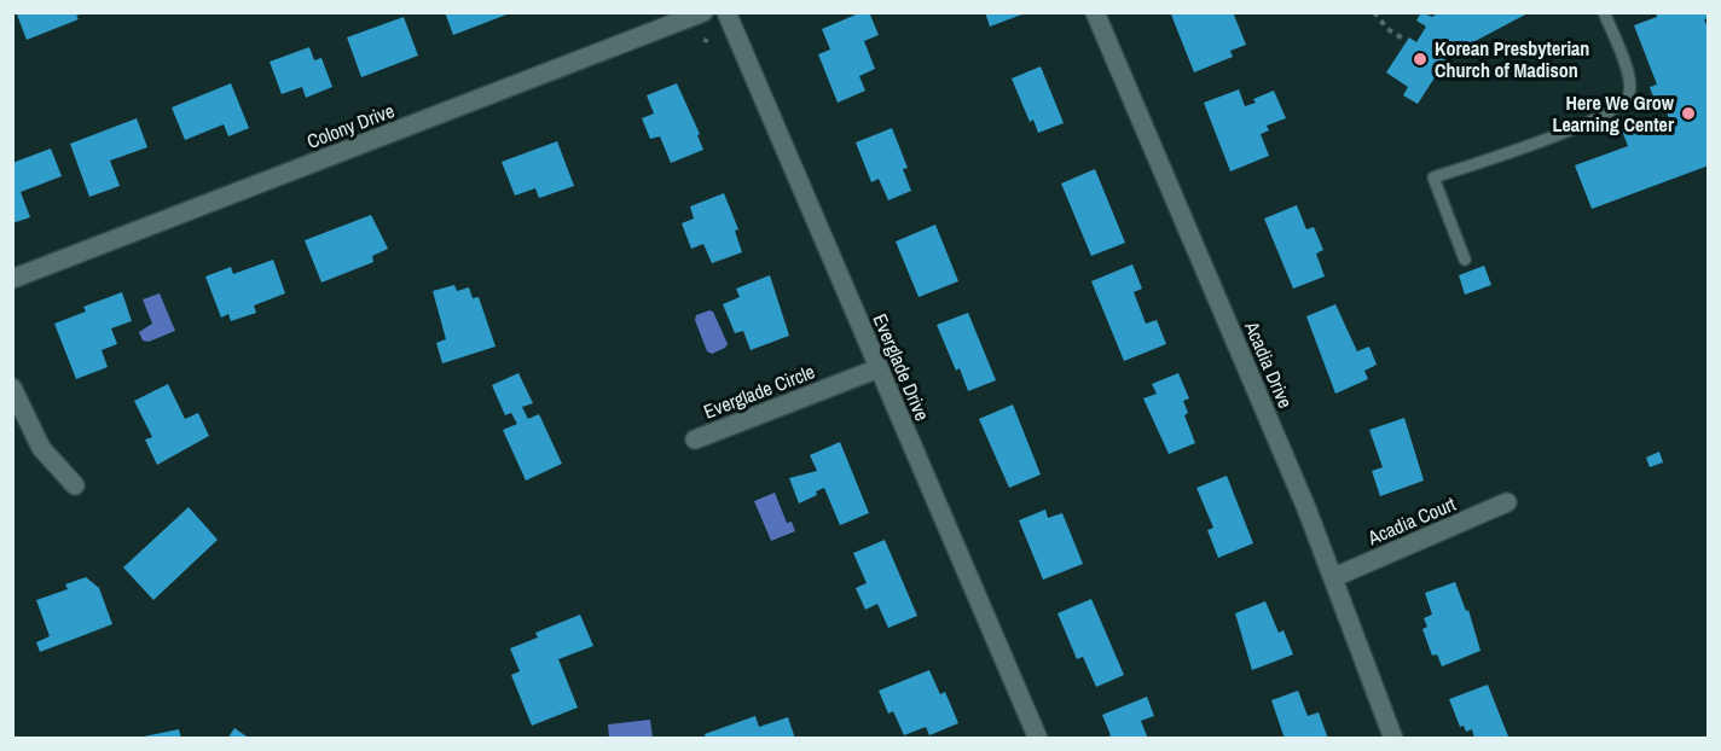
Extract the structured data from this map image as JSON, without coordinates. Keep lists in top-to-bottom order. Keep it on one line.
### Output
{"streets":{"street":["Colony Drive","Acadia Drive","Everglade Drive","Everglade Circle","Acadia Court"]},"crossings":[["Acadia Drive","Acadia Court"],["Everglade Drive","Everglade Circle"]],"places":["Korean Presbyterian Church of Madison","Here We Grow Learning Center"]}
